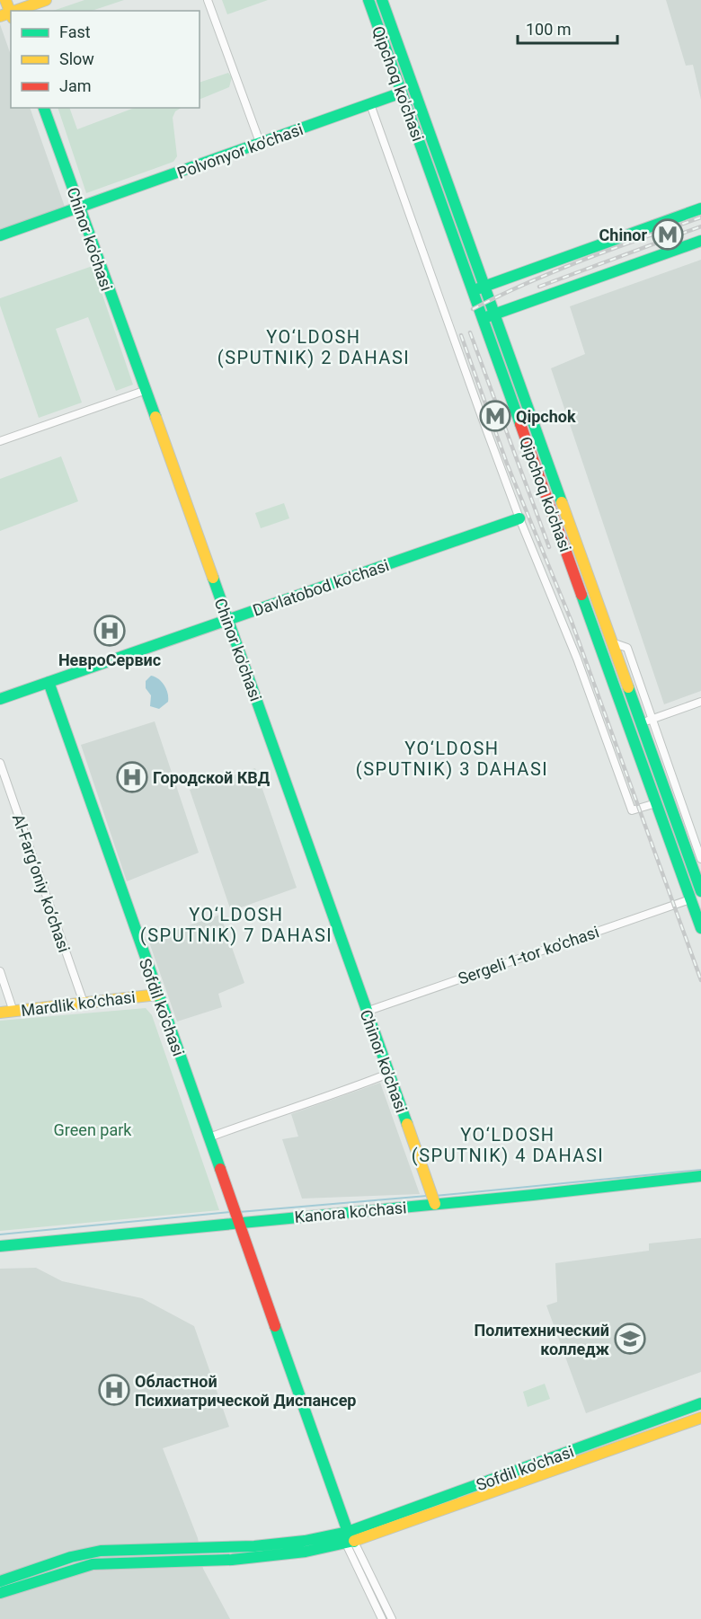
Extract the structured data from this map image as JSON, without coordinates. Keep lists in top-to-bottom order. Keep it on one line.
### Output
{"streets":{"street":["Qipchoq ko'chasi","Polvonyor ko'chasi","Chinor ko'chasi","Davlatobod ko'chasi","Al-Farg‘oniy ko‘chasi","Sergeli 1-tor ko'chasi","Mardlik ko‘chasi","Sofdil ko'chasi","Kanora ko'chasi"]},"crossings":[["Qipchoq ko'chasi","Polvonyor ko'chasi"],["Qipchoq ko'chasi","Sergeli 1-tor ko'chasi"],["Polvonyor ko'chasi","Chinor ko'chasi"],["Chinor ko'chasi","Davlatobod ko'chasi"],["Chinor ko'chasi","Sergeli 1-tor ko'chasi"],["Chinor ko'chasi","Kanora ko'chasi"],["Davlatobod ko'chasi","Sofdil ko'chasi"],["Al-Farg‘oniy ko‘chasi","Mardlik ko‘chasi"],["Mardlik ko‘chasi","Sofdil ko'chasi"],["Sofdil ko'chasi","Kanora ko'chasi"]],"districts":["YO‘LDOSH (SPUTNIK) 2 DAHASI","YO‘LDOSH (SPUTNIK) 3 DAHASI","YO‘LDOSH (SPUTNIK) 7 DAHASI","YO‘LDOSH (SPUTNIK) 4 DAHASI"],"parks":["Green park"],"places":{"metro station":["Chinor","Qipchok"],"hospital":["НевроСервис","Городской КВД","Областной Психиатрической Диспансер"],"school or university":["Политехнический колледж"]},"legend":["Fast","Slow","Jam"],"scale_bar":"100 m"}
